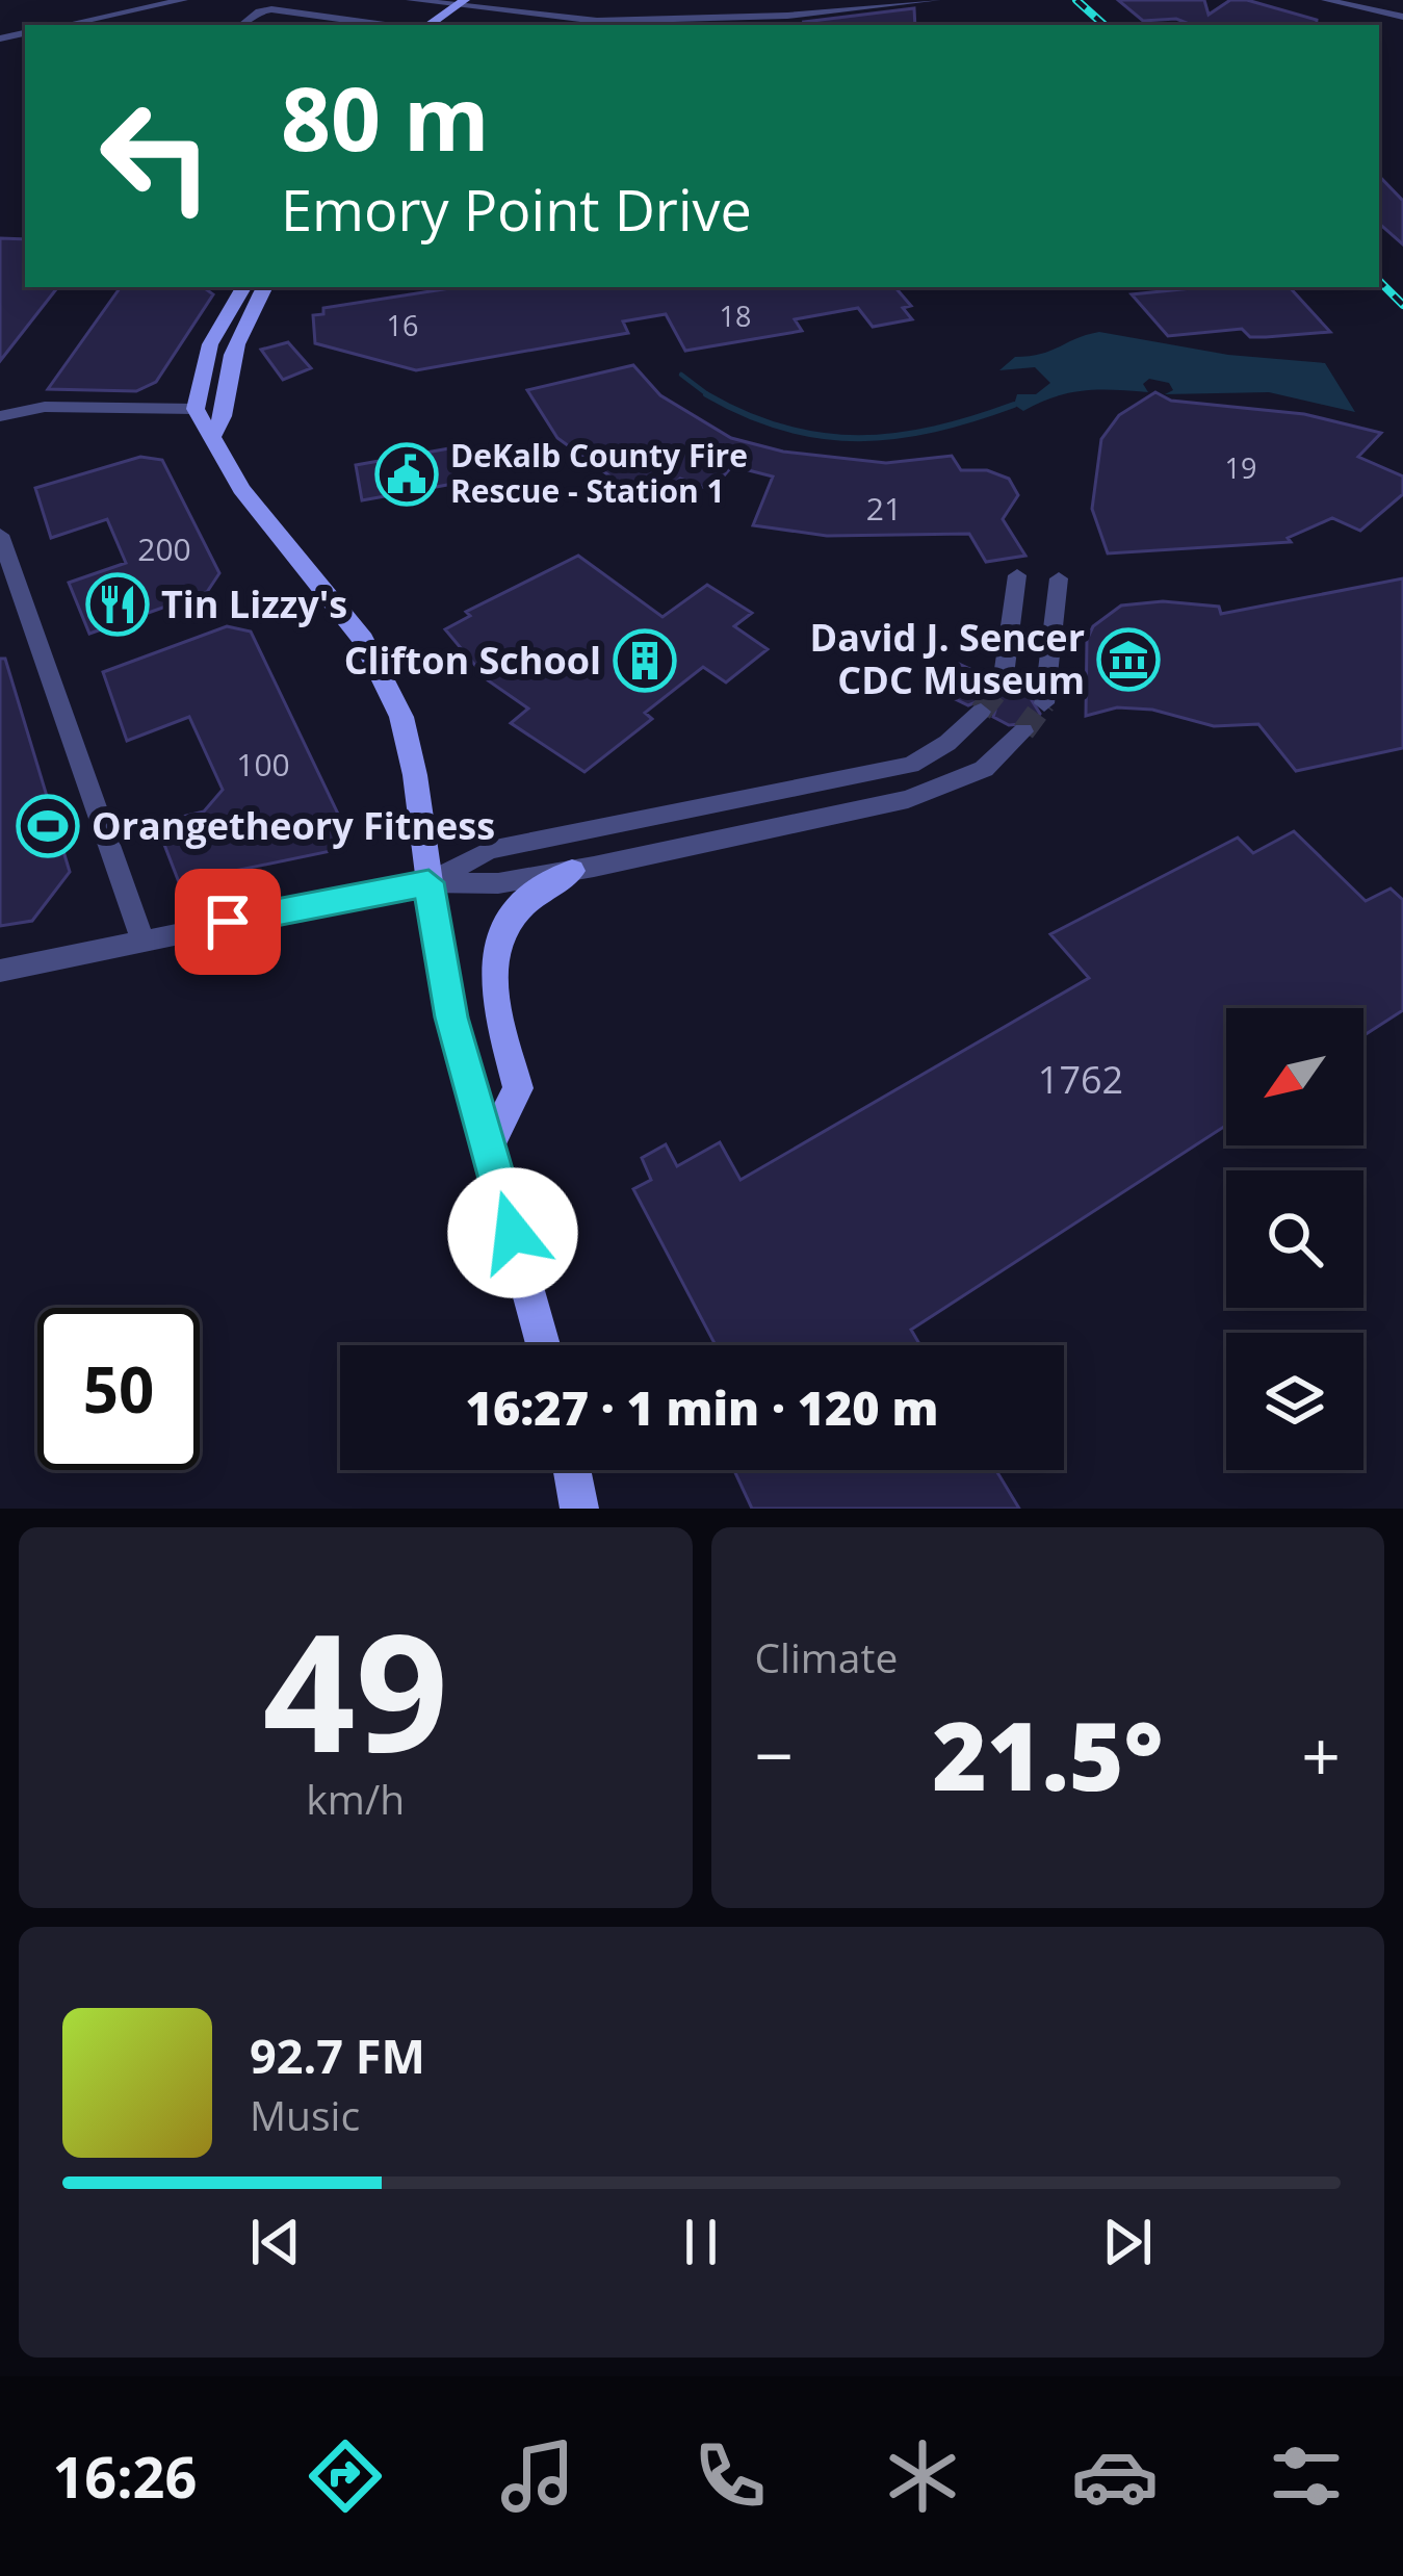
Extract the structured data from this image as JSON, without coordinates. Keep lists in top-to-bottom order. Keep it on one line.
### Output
{"places":{"public building":["DeKalb County Fire Rescue - Station 1"],"restaurant":["Tin Lizzy's"],"museum":["David J. Sencer CDC Museum"],"building":["Clifton School"],"sports":["Orangetheory Fitness"]},"house_numbers":["18","16","19","21","200","100","1762"],"north":"bottom left","page":{"turn":["80 m","Emory Point Drive"],"limit":"50","trip":"16:27 · 1 min · 120 m","tile":[["49","km/h"],"Climate"],"heat":["−","21.5°","+"],"song":["92.7 FM","Music"],"tabs":"16:26"}}
